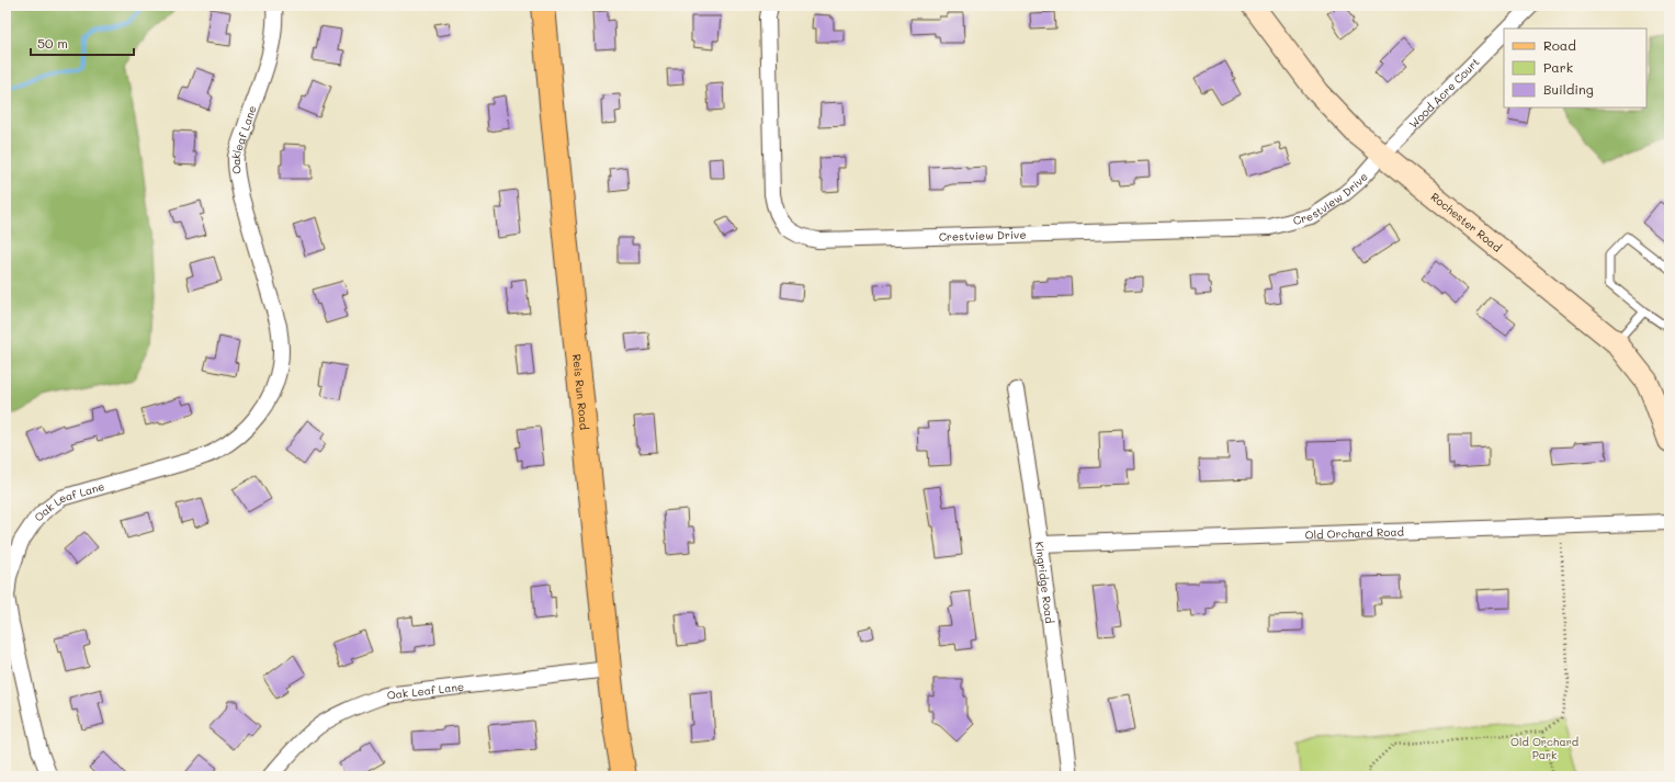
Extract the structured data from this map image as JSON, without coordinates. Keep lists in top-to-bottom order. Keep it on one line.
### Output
{"streets":{"main road":["Reis Run Road"],"street":["Wood Acre Court","Oakleaf Lane","Crestview Drive","Rochester Road","Oak Leaf Lane","Old Orchard Road","Kingridge Road"]},"crossings":[["Wood Acre Court","Crestview Drive"],["Wood Acre Court","Rochester Road"],["Oakleaf Lane","Oak Leaf Lane"],["Crestview Drive","Rochester Road"],["Reis Run Road","Oak Leaf Lane"],["Old Orchard Road","Kingridge Road"]],"parks":["Old Orchard Park"],"legend":["Road","Park","Building"],"scale_bar":"50 m"}
